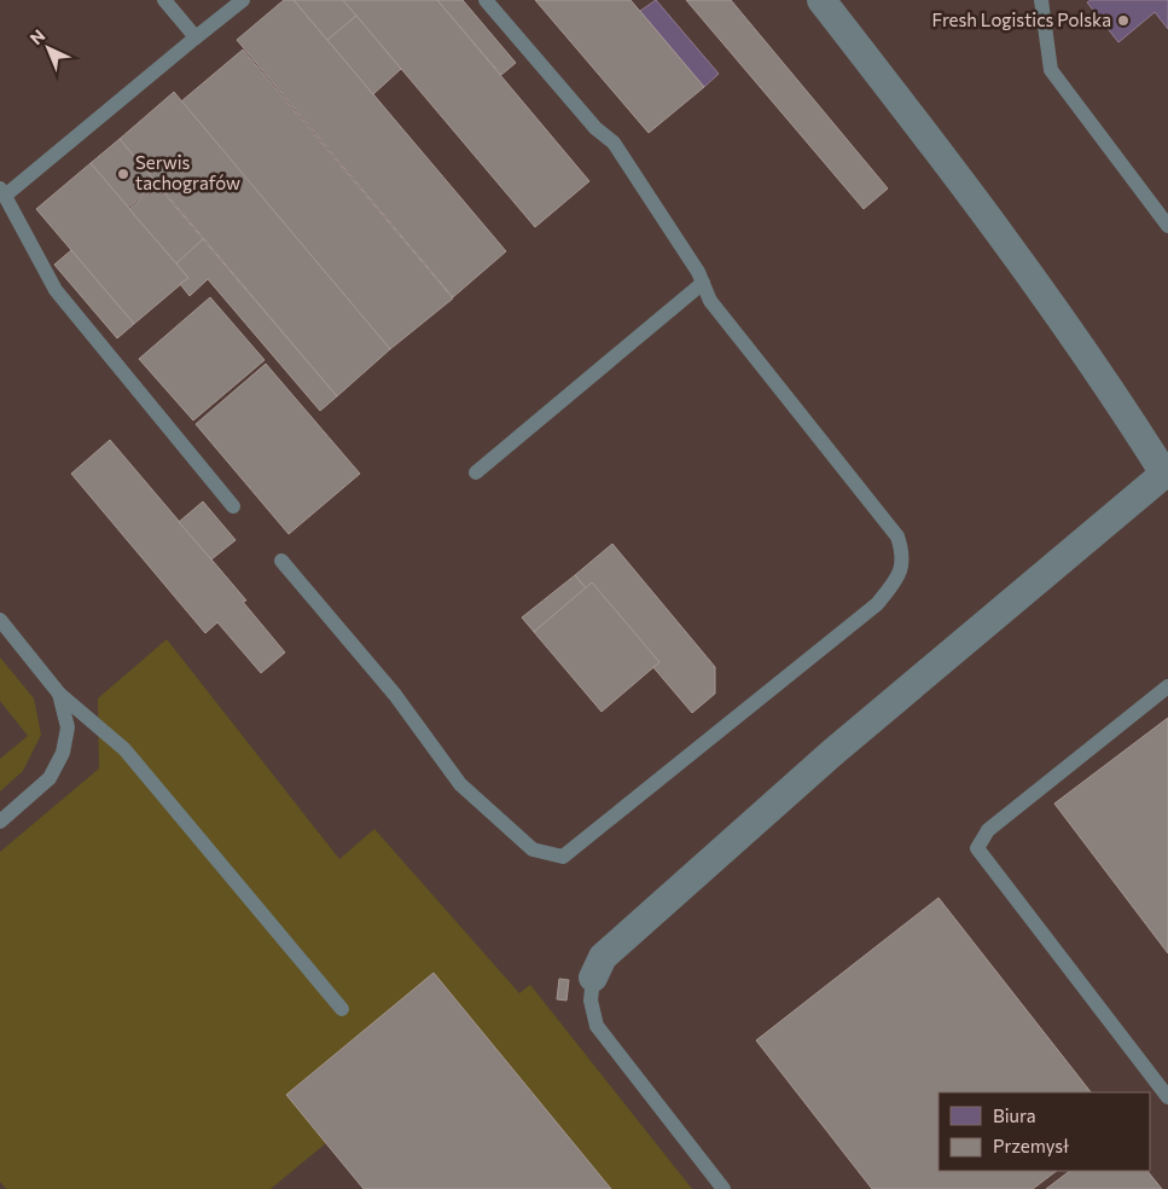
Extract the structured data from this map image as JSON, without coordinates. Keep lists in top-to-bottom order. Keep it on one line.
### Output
{"places":["Fresh Logistics Polska","Serwis tachografów"],"legend":["Biura","Przemysł"],"north":"top left"}
